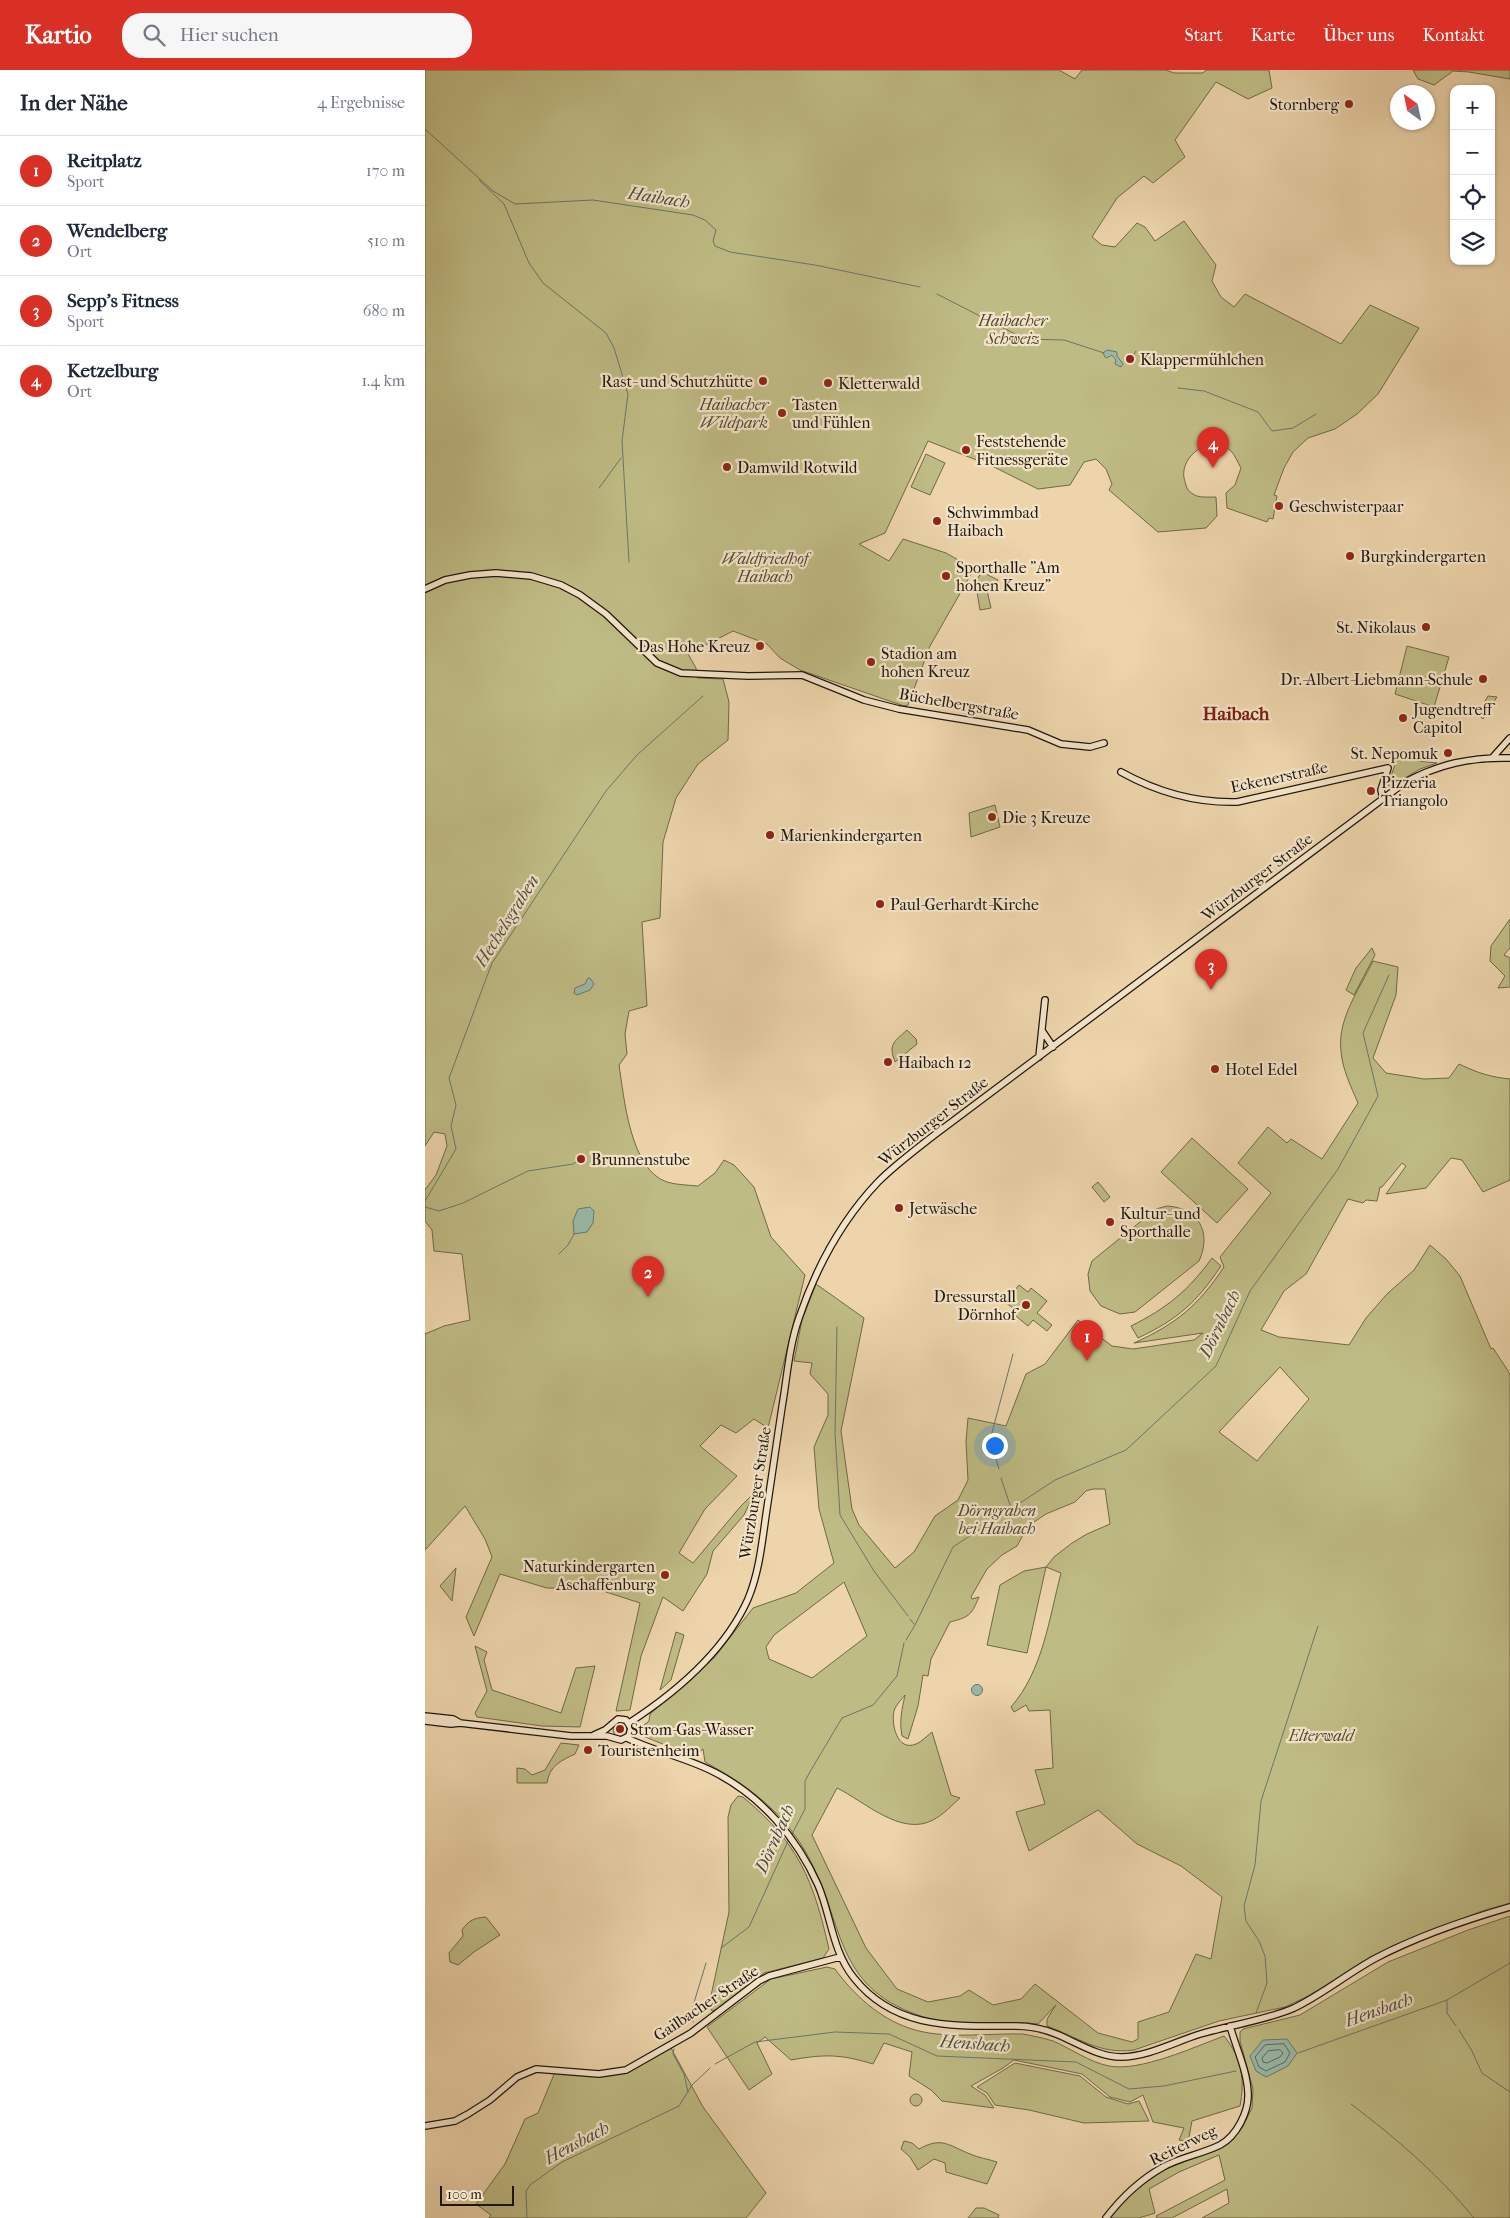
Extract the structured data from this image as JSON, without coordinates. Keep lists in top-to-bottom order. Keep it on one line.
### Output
{"streets":{"street":["Büchelbergstraße","Eckenerstraße","Würzburger Straße","Gailbacher Straße","Reiterweg"]},"crossings":[["Eckenerstraße","Würzburger Straße"]],"districts":["Haibach"],"water":["Haibach","Hechelsgraben","Dörnbach","Hensbach"],"parks":["Haibacher Schweiz","Haibacher Wildpark","Waldfriedhof Haibach","Dörngraben bei Haibach","Elterwald"],"places":["Stornberg","Klappermühlchen","Rast- und Schutzhütte","Kletterwald","Tasten und Fühlen","Feststehende Fitnessgeräte","Damwild Rotwild","Geschwisterpaar","Schwimmbad Haibach","Burgkindergarten","Sporthalle \"Am hohen Kreuz\"","St. Nikolaus","Das Hohe Kreuz","Stadion am hohen Kreuz","Dr.-Albert-Liebmann-Schule","Jugendtreff Capitol","St. Nepomuk","Pizzeria Triangolo","Die 3 Kreuze","Marienkindergarten","Paul-Gerhardt-Kirche","Haibach 12","Hotel Edel","Brunnenstube","Jetwäsche","Kultur- und Sporthalle","Dressurstall Dörnhof","Naturkindergarten Aschaffenburg","Strom-Gas-Wasser","Touristenheim"],"scale_bar":"100 m","north":"top left","page":{"header":"Kartio","search":"Hier suchen","nav":["Start","Karte","Über uns","Kontakt"],"heading":["In der Nähe","4 Ergebnisse"],"map_buttons":["+","−"],"list":[{"mark":"1","name":"Reitplatz","note":"Sport","value":"170 m"},{"mark":"2","name":"Wendelberg","note":"Ort","value":"510 m"},{"mark":"3","name":"Sepp's Fitness","note":"Sport","value":"680 m"},{"mark":"4","name":"Ketzelburg","note":"Ort","value":"1.4 km"}],"pins":["4","3","2","1"],"scale":"100 m"}}
